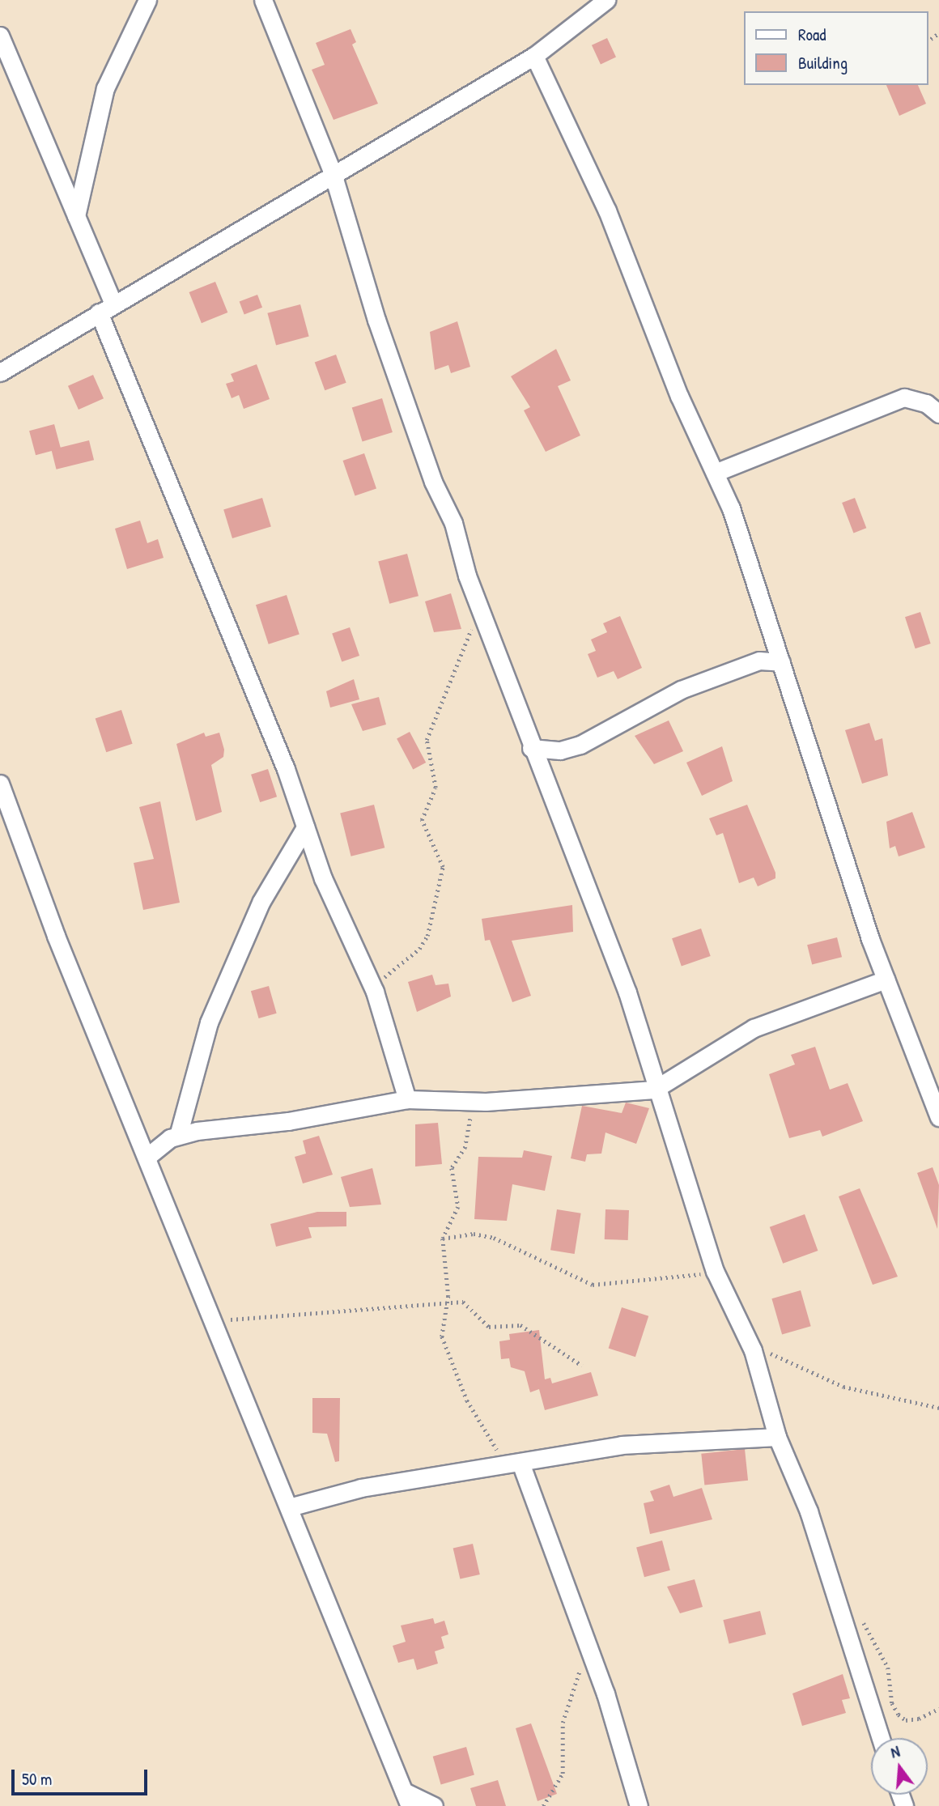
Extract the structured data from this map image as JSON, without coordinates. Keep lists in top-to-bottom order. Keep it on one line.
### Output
{"legend":["Road","Building"],"scale_bar":"50 m","north":"top"}
